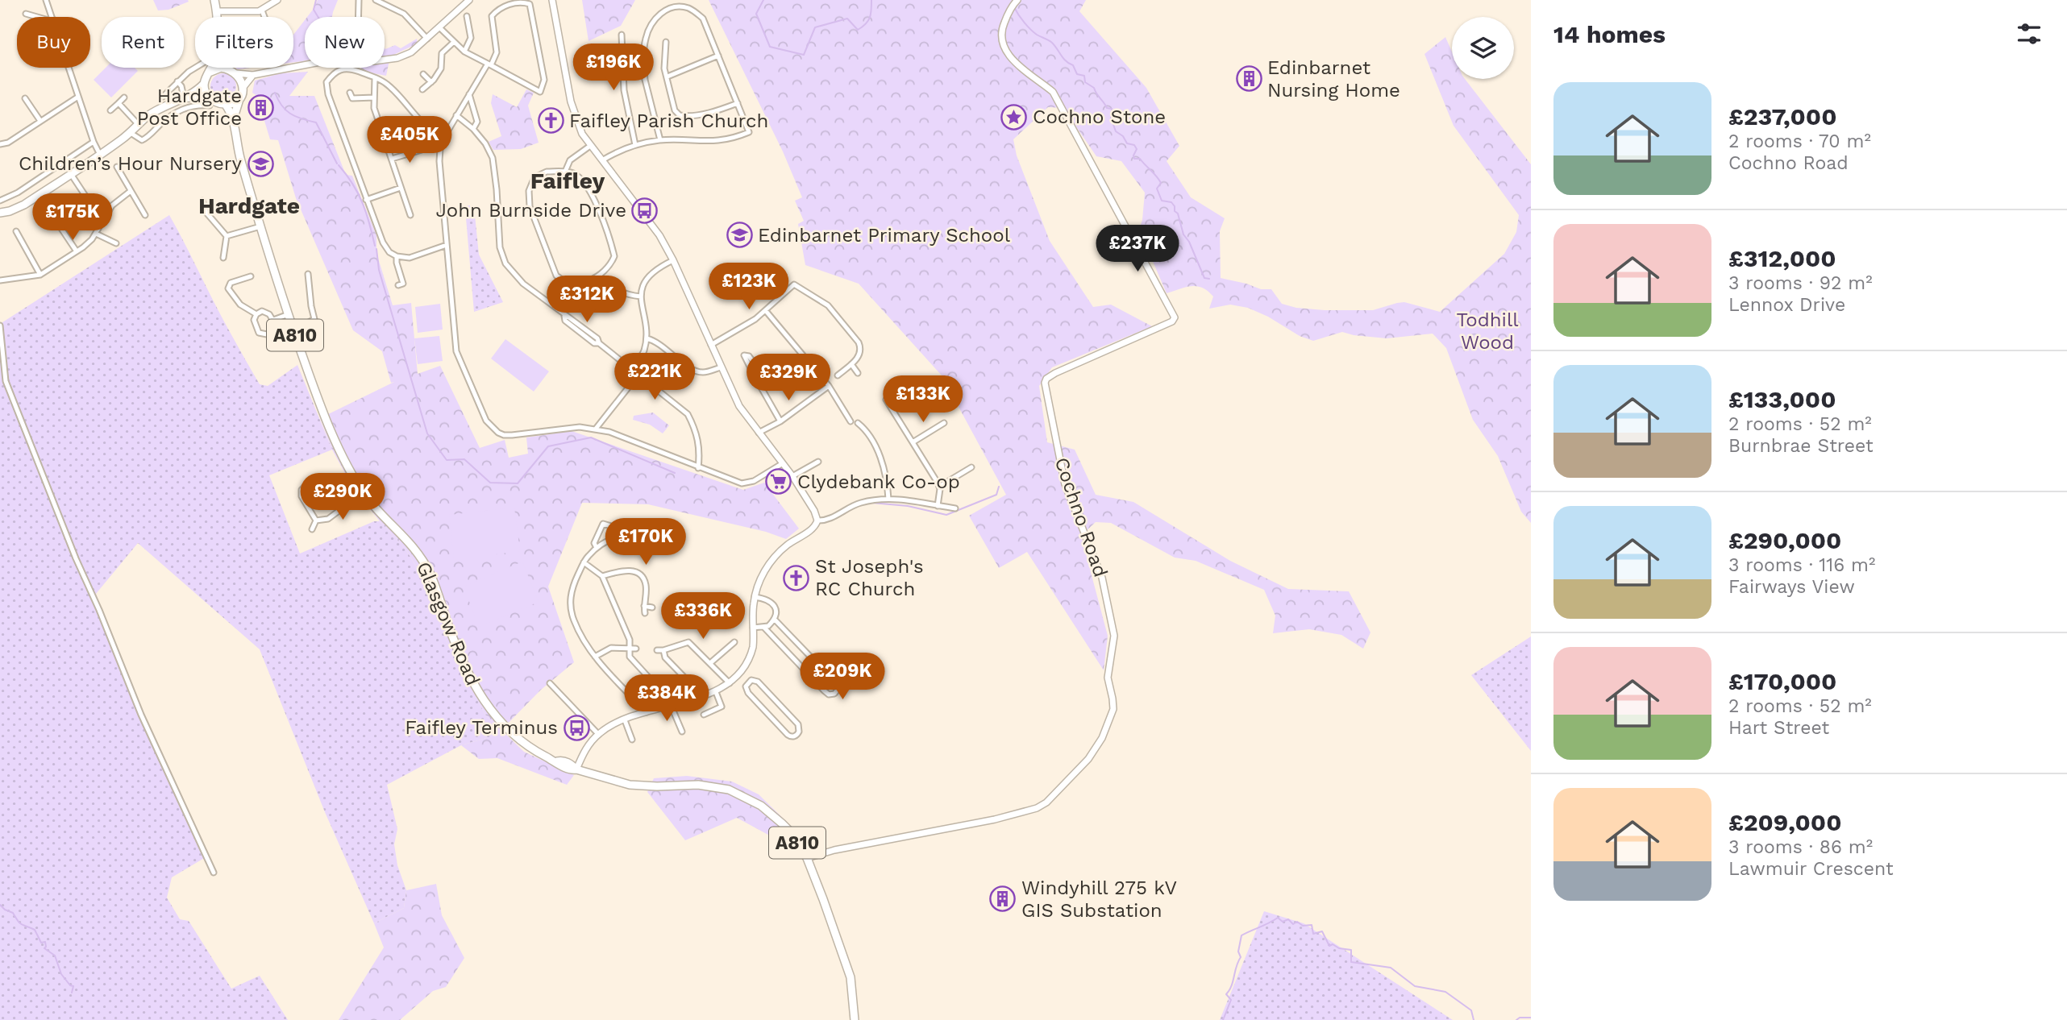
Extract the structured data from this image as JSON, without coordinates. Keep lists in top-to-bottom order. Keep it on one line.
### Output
{"streets":{"main road":["A810","Glasgow Road"],"street":["Cochno Road"]},"crossings":[["A810","Cochno Road"],["A810","Glasgow Road"]],"districts":["Faifley","Hardgate"],"parks":["Todhill Wood"],"places":{"building":["Edinbarnet Nursing Home","Hardgate Post Office","Windyhill 275 kV GIS Substation"],"place":["Cochno Stone"],"church":["Faifley Parish Church","St Joseph's RC Church"],"school or university":["Children’s Hour Nursery","Edinbarnet Primary School"],"bus stop":["John Burnside Drive","Faifley Terminus"],"supermarket":["Clydebank Co-op"]},"page":{"heading":"14 homes","chip":["Buy","Rent","Filters","New"],"price":["£196K","£405K","£175K","£237K","£123K","£312K","£221K","£329K","£133K","£290K","£170K","£336K","£209K","£384K"],"list":[{"name":"£237,000","note":"2 rooms · 70 m² · Cochno Road"},{"name":"£312,000","note":"3 rooms · 92 m² · Lennox Drive"},{"name":"£133,000","note":"2 rooms · 52 m² · Burnbrae Street"},{"name":"£290,000","note":"3 rooms · 116 m² · Fairways View"},{"name":"£170,000","note":"2 rooms · 52 m² · Hart Street"},{"name":"£209,000","note":"3 rooms · 86 m² · Lawmuir Crescent"}]}}
